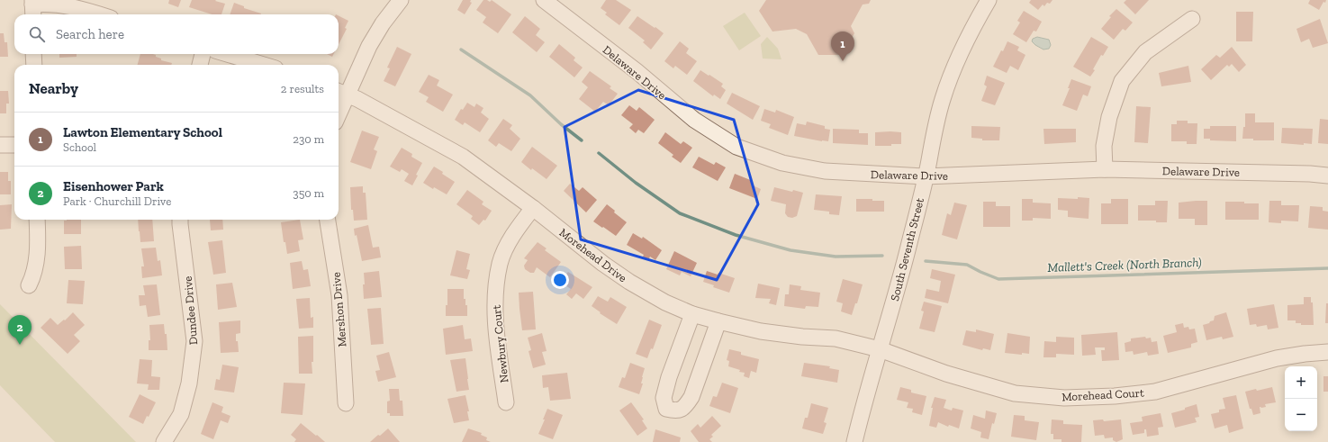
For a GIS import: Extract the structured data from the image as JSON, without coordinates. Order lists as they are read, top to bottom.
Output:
{
  "streets": {
    "street": [
      "Delaware Drive",
      "South Seventh Street",
      "Morehead Drive",
      "Mershon Drive",
      "Dundee Drive",
      "Newbury Court",
      "Morehead Court"
    ]
  },
  "crossings": [
    ["Delaware Drive", "South Seventh Street"],
    ["South Seventh Street", "Morehead Drive"],
    ["South Seventh Street", "Morehead Court"],
    ["Morehead Drive", "Newbury Court"],
    ["Morehead Drive", "Morehead Court"]
  ],
  "water": ["Mallett's Creek (North Branch)"],
  "page": {
    "search": "Search here",
    "pins": ["1", "2"],
    "heading": ["Nearby", "2 results"],
    "list": [
      {
        "mark": "1",
        "name": "Lawton Elementary School",
        "note": "School",
        "value": "230 m"
      },
      {
        "mark": "2",
        "name": "Eisenhower Park",
        "note": "Park · Churchill Drive",
        "value": "350 m"
      }
    ],
    "map_buttons": ["+", "−"]
  }
}
